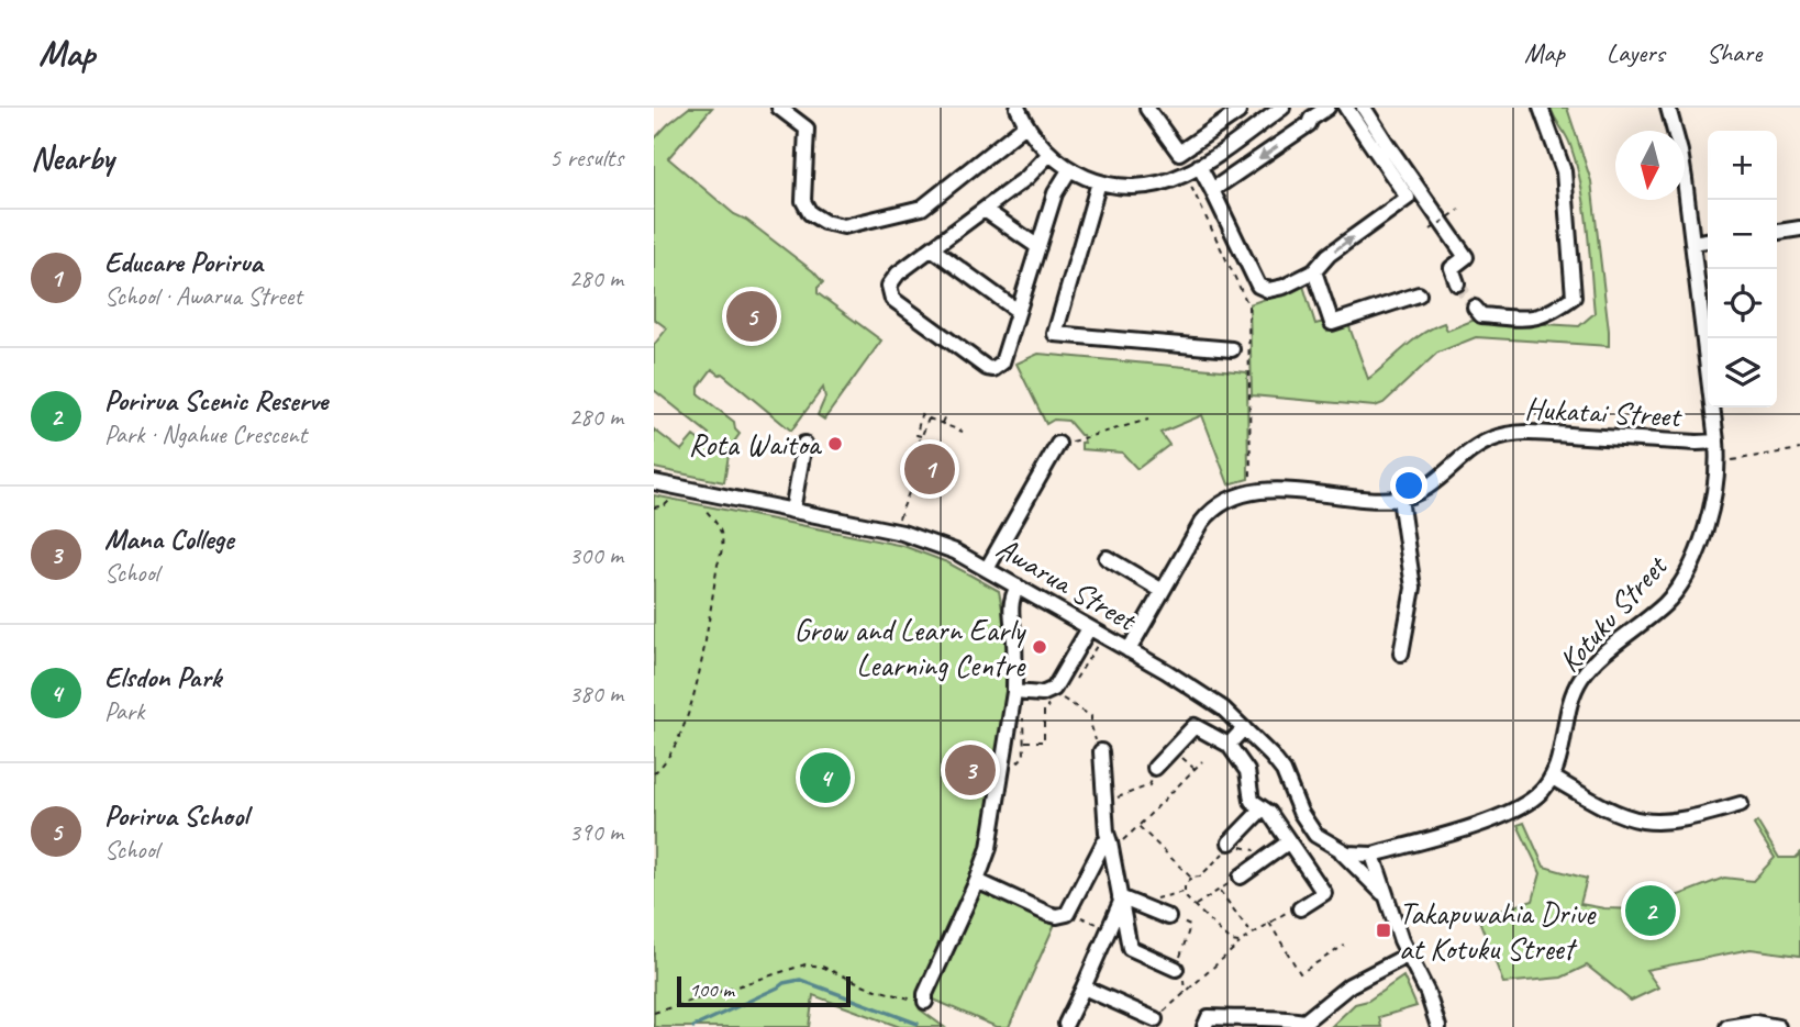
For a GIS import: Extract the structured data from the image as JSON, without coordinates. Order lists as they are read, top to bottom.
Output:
{
  "streets": {
    "street": ["Hukatai Street", "Awarua Street", "Kotuku Street"]
  },
  "crossings": [
    ["Hukatai Street", "Kotuku Street"]
  ],
  "places": {
    "other": ["Rota Waitoa", "Grow and Learn Early Learning Centre"],
    "transit": ["Takapuwahia Drive at Kotuku Street"]
  },
  "scale_bar": "100 m",
  "north": "bottom",
  "page": {
    "header": "Map",
    "nav": ["Map", "Layers", "Share"],
    "heading": ["Nearby", "5 results"],
    "map_buttons": ["+", "−"],
    "list": [
      {
        "mark": "1",
        "name": "Educare Porirua",
        "note": "School · Awarua Street",
        "value": "280 m"
      },
      {
        "mark": "2",
        "name": "Porirua Scenic Reserve",
        "note": "Park · Ngahue Crescent",
        "value": "280 m"
      },
      {
        "mark": "3",
        "name": "Mana College",
        "note": "School",
        "value": "300 m"
      },
      {
        "mark": "4",
        "name": "Elsdon Park",
        "note": "Park",
        "value": "380 m"
      },
      {
        "mark": "5",
        "name": "Porirua School",
        "note": "School",
        "value": "390 m"
      }
    ],
    "pins": [
      "5",
      "1",
      "3",
      "4",
      "2"
    ],
    "scale": "100 m"
  }
}
